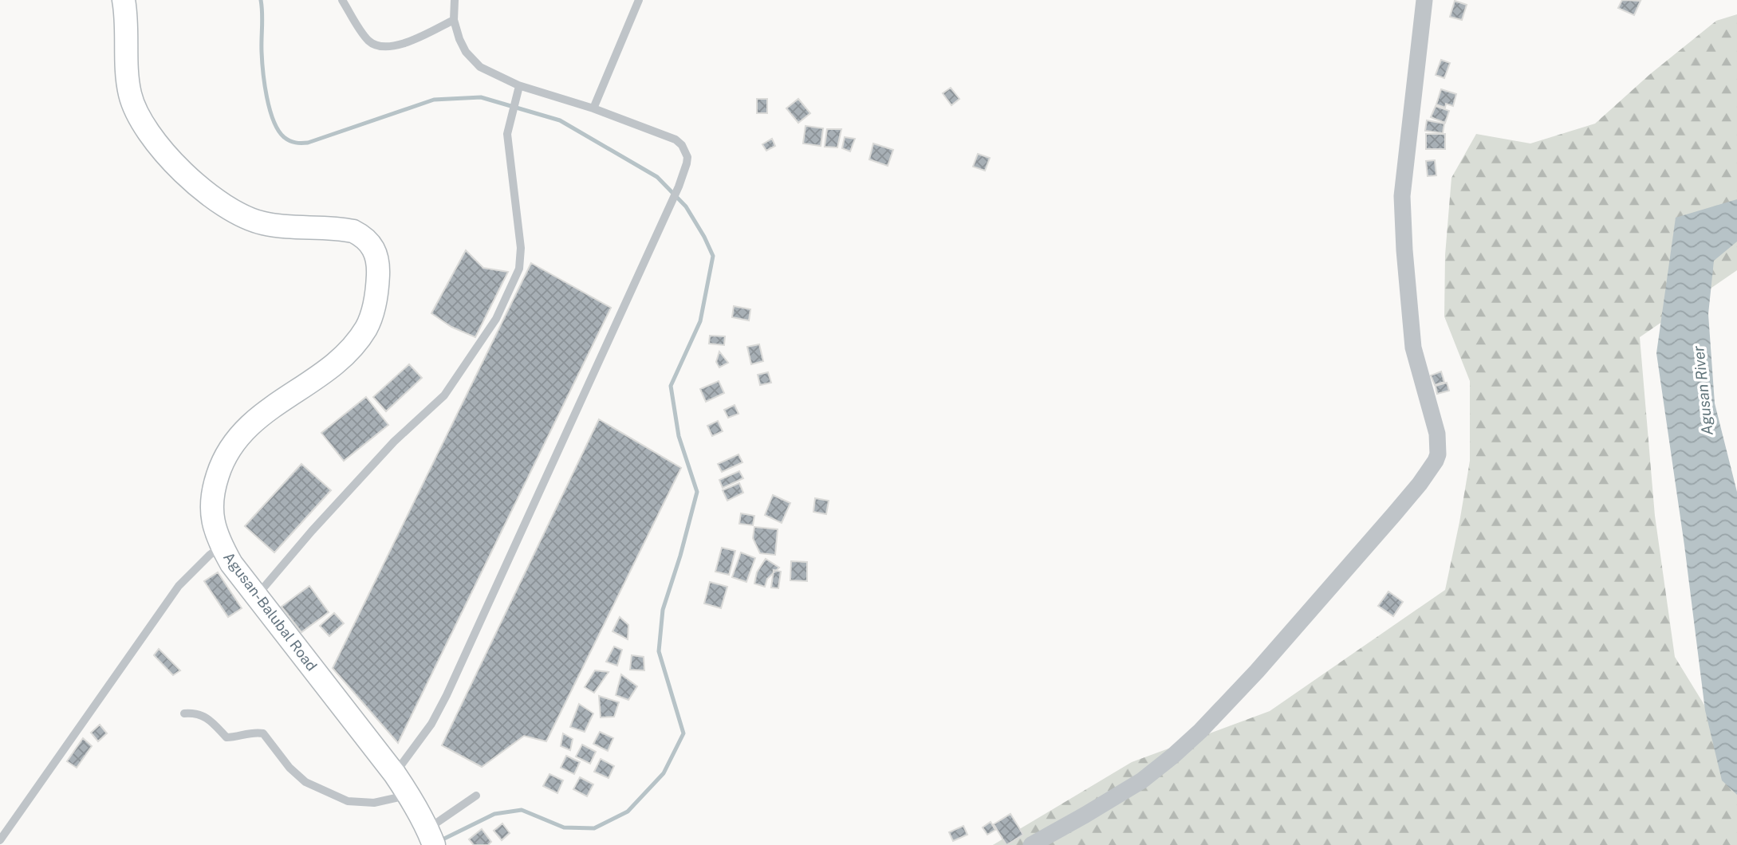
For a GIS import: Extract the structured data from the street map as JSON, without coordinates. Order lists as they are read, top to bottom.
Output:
{
  "streets": {
    "main road": ["Agusan-Balubal Road"]
  },
  "water": ["Agusan River"]
}
